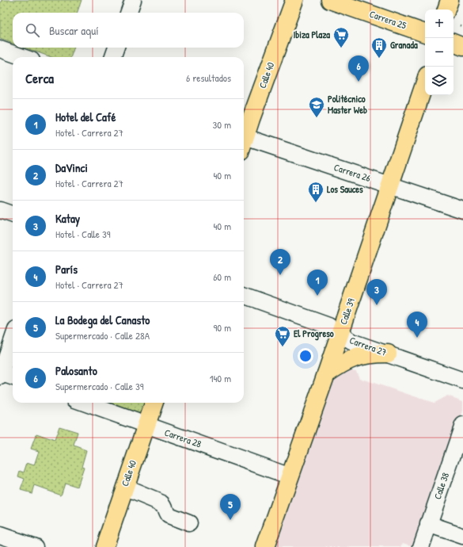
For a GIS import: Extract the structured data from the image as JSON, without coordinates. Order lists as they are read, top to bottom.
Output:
{
  "streets": {
    "main road": ["Carrera 25", "Calle 40", "Calle 39"],
    "street": [
      "Carrera 26",
      "Carrera 27",
      "Carrera 28",
      "Calle 38"
    ]
  },
  "crossings": [
    ["Calle 40", "Carrera 28"],
    ["Carrera 26", "Calle 39"],
    ["Calle 39", "Carrera 27"],
    ["Calle 39", "Carrera 28"]
  ],
  "places": {
    "supermarket": ["Ibiza Plaza", "El Progreso"],
    "building": ["Granada", "Los Sauces"],
    "school or university": ["Politécnico Master Web"]
  },
  "page": {
    "map_buttons": ["+", "−"],
    "search": "Buscar aquí",
    "pins": [
      "6",
      "2",
      "1",
      "3",
      "4",
      "5"
    ],
    "heading": ["Cerca", "6 resultados"],
    "list": [
      {
        "mark": "1",
        "name": "Hotel del Café",
        "note": "Hotel · Carrera 27",
        "value": "30 m"
      },
      {
        "mark": "2",
        "name": "DaVinci",
        "note": "Hotel · Carrera 27",
        "value": "40 m"
      },
      {
        "mark": "3",
        "name": "Katay",
        "note": "Hotel · Calle 39",
        "value": "40 m"
      },
      {
        "mark": "4",
        "name": "París",
        "note": "Hotel · Carrera 27",
        "value": "60 m"
      },
      {
        "mark": "5",
        "name": "La Bodega del Canasto",
        "note": "Supermercado · Calle 28A",
        "value": "90 m"
      },
      {
        "mark": "6",
        "name": "Palosanto",
        "note": "Supermercado · Calle 39",
        "value": "140 m"
      }
    ]
  }
}
